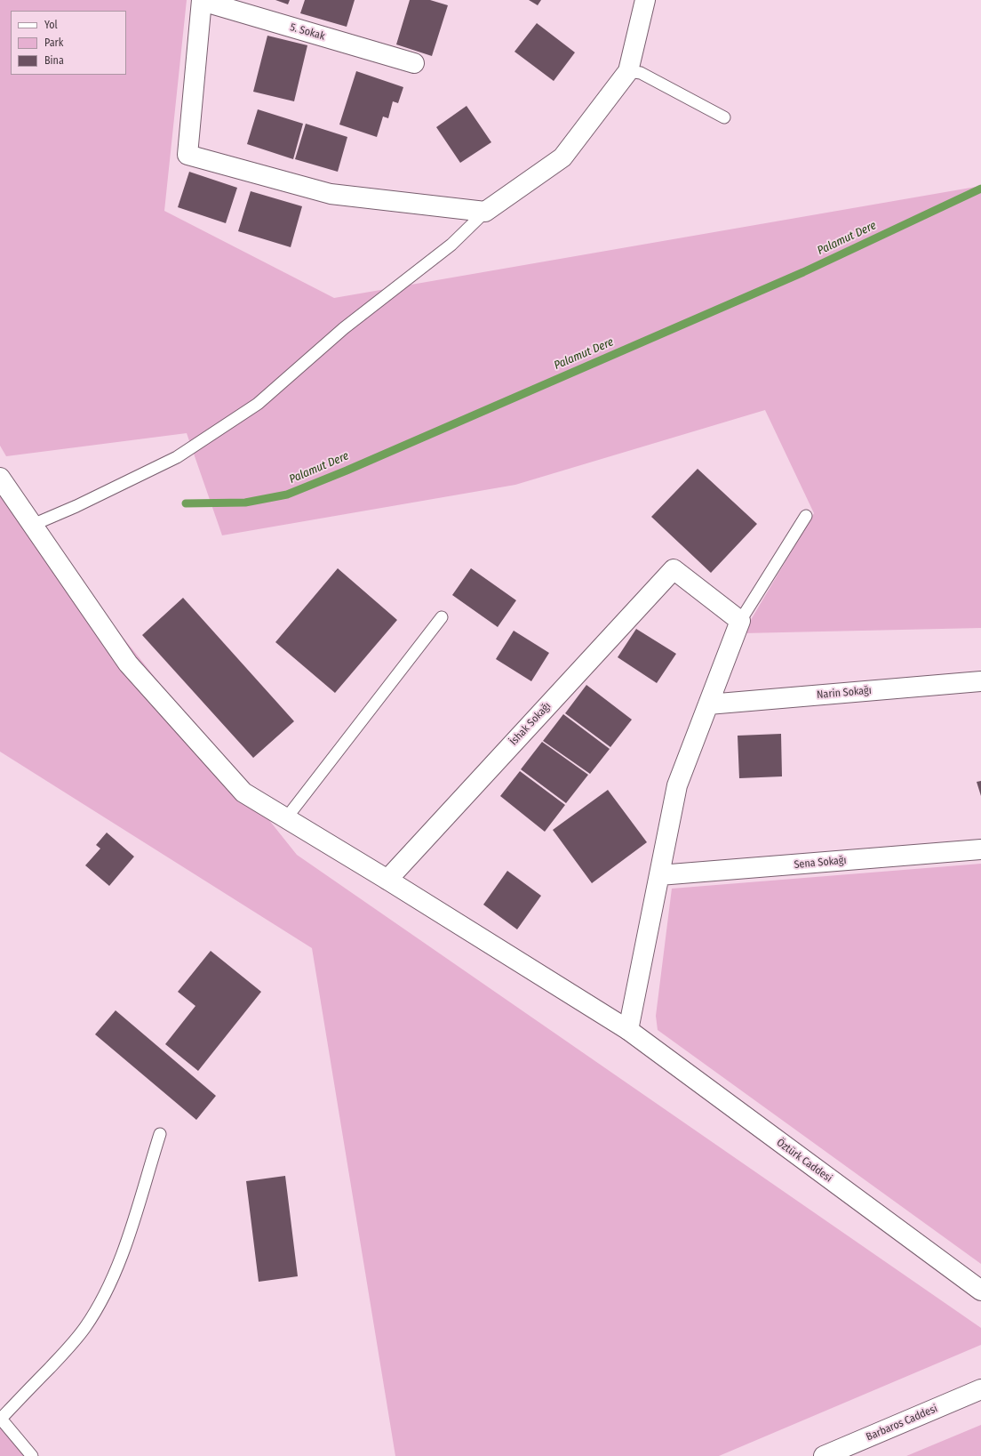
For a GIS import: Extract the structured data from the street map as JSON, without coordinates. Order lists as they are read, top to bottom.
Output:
{
  "streets": {
    "street": [
      "5. Sokak",
      "Narin Sokağı",
      "İshak Sokağı",
      "Sena Sokağı",
      "Öztürk Caddesi",
      "Barbaros Caddesi"
    ]
  },
  "crossings": [
    ["İshak Sokağı", "Öztürk Caddesi"]
  ],
  "water": ["Palamut Dere"],
  "legend": ["Yol", "Park", "Bina"]
}
